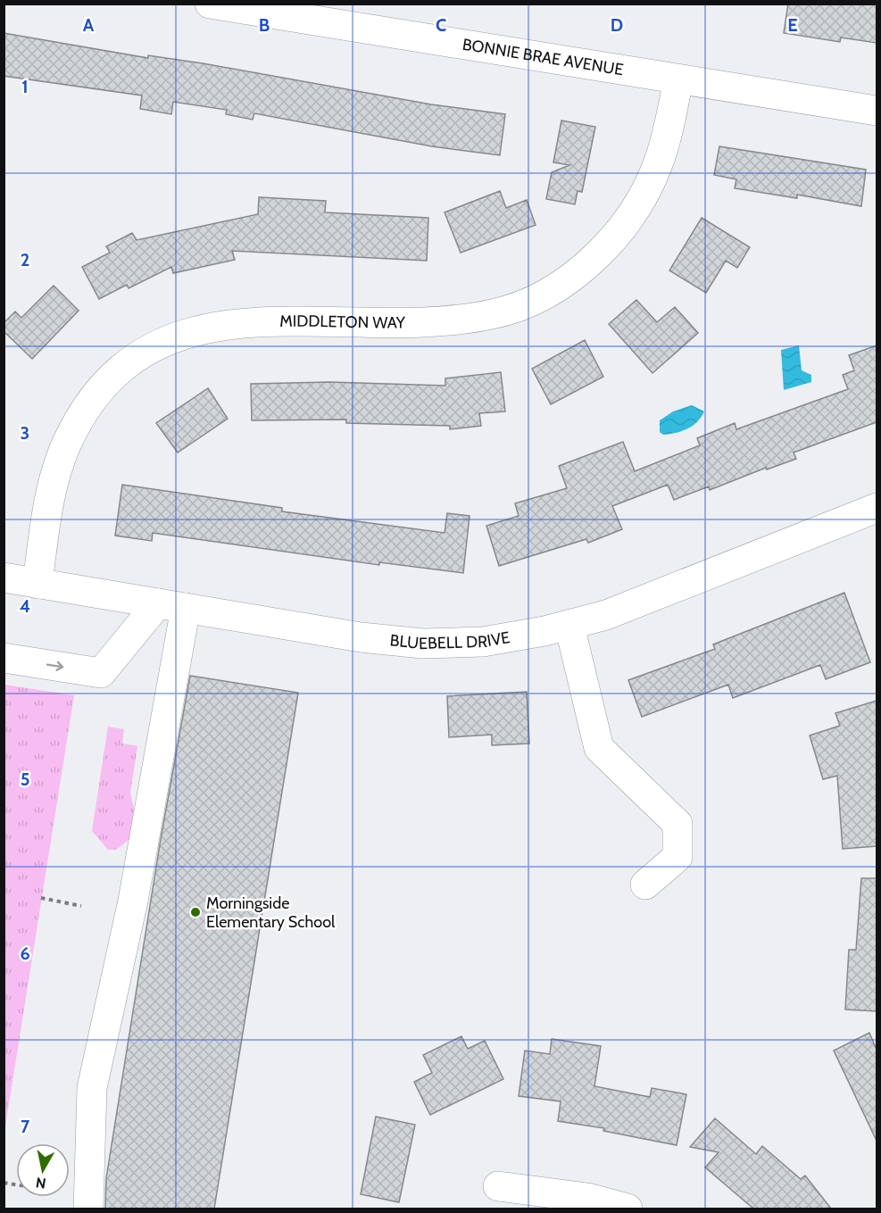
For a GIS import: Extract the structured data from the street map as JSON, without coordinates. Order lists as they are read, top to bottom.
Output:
{
  "streets": {
    "street": ["BONNIE BRAE AVENUE", "MIDDLETON WAY", "BLUEBELL DRIVE"]
  },
  "crossings": [
    ["BONNIE BRAE AVENUE", "MIDDLETON WAY"],
    ["MIDDLETON WAY", "BLUEBELL DRIVE"]
  ],
  "places": ["Morningside Elementary School"],
  "north": "bottom",
  "grid": {
    "columns": [
      "A",
      "B",
      "C",
      "D",
      "E"
    ],
    "rows": [
      "1",
      "2",
      "3",
      "4",
      "5",
      "6",
      "7"
    ]
  }
}
